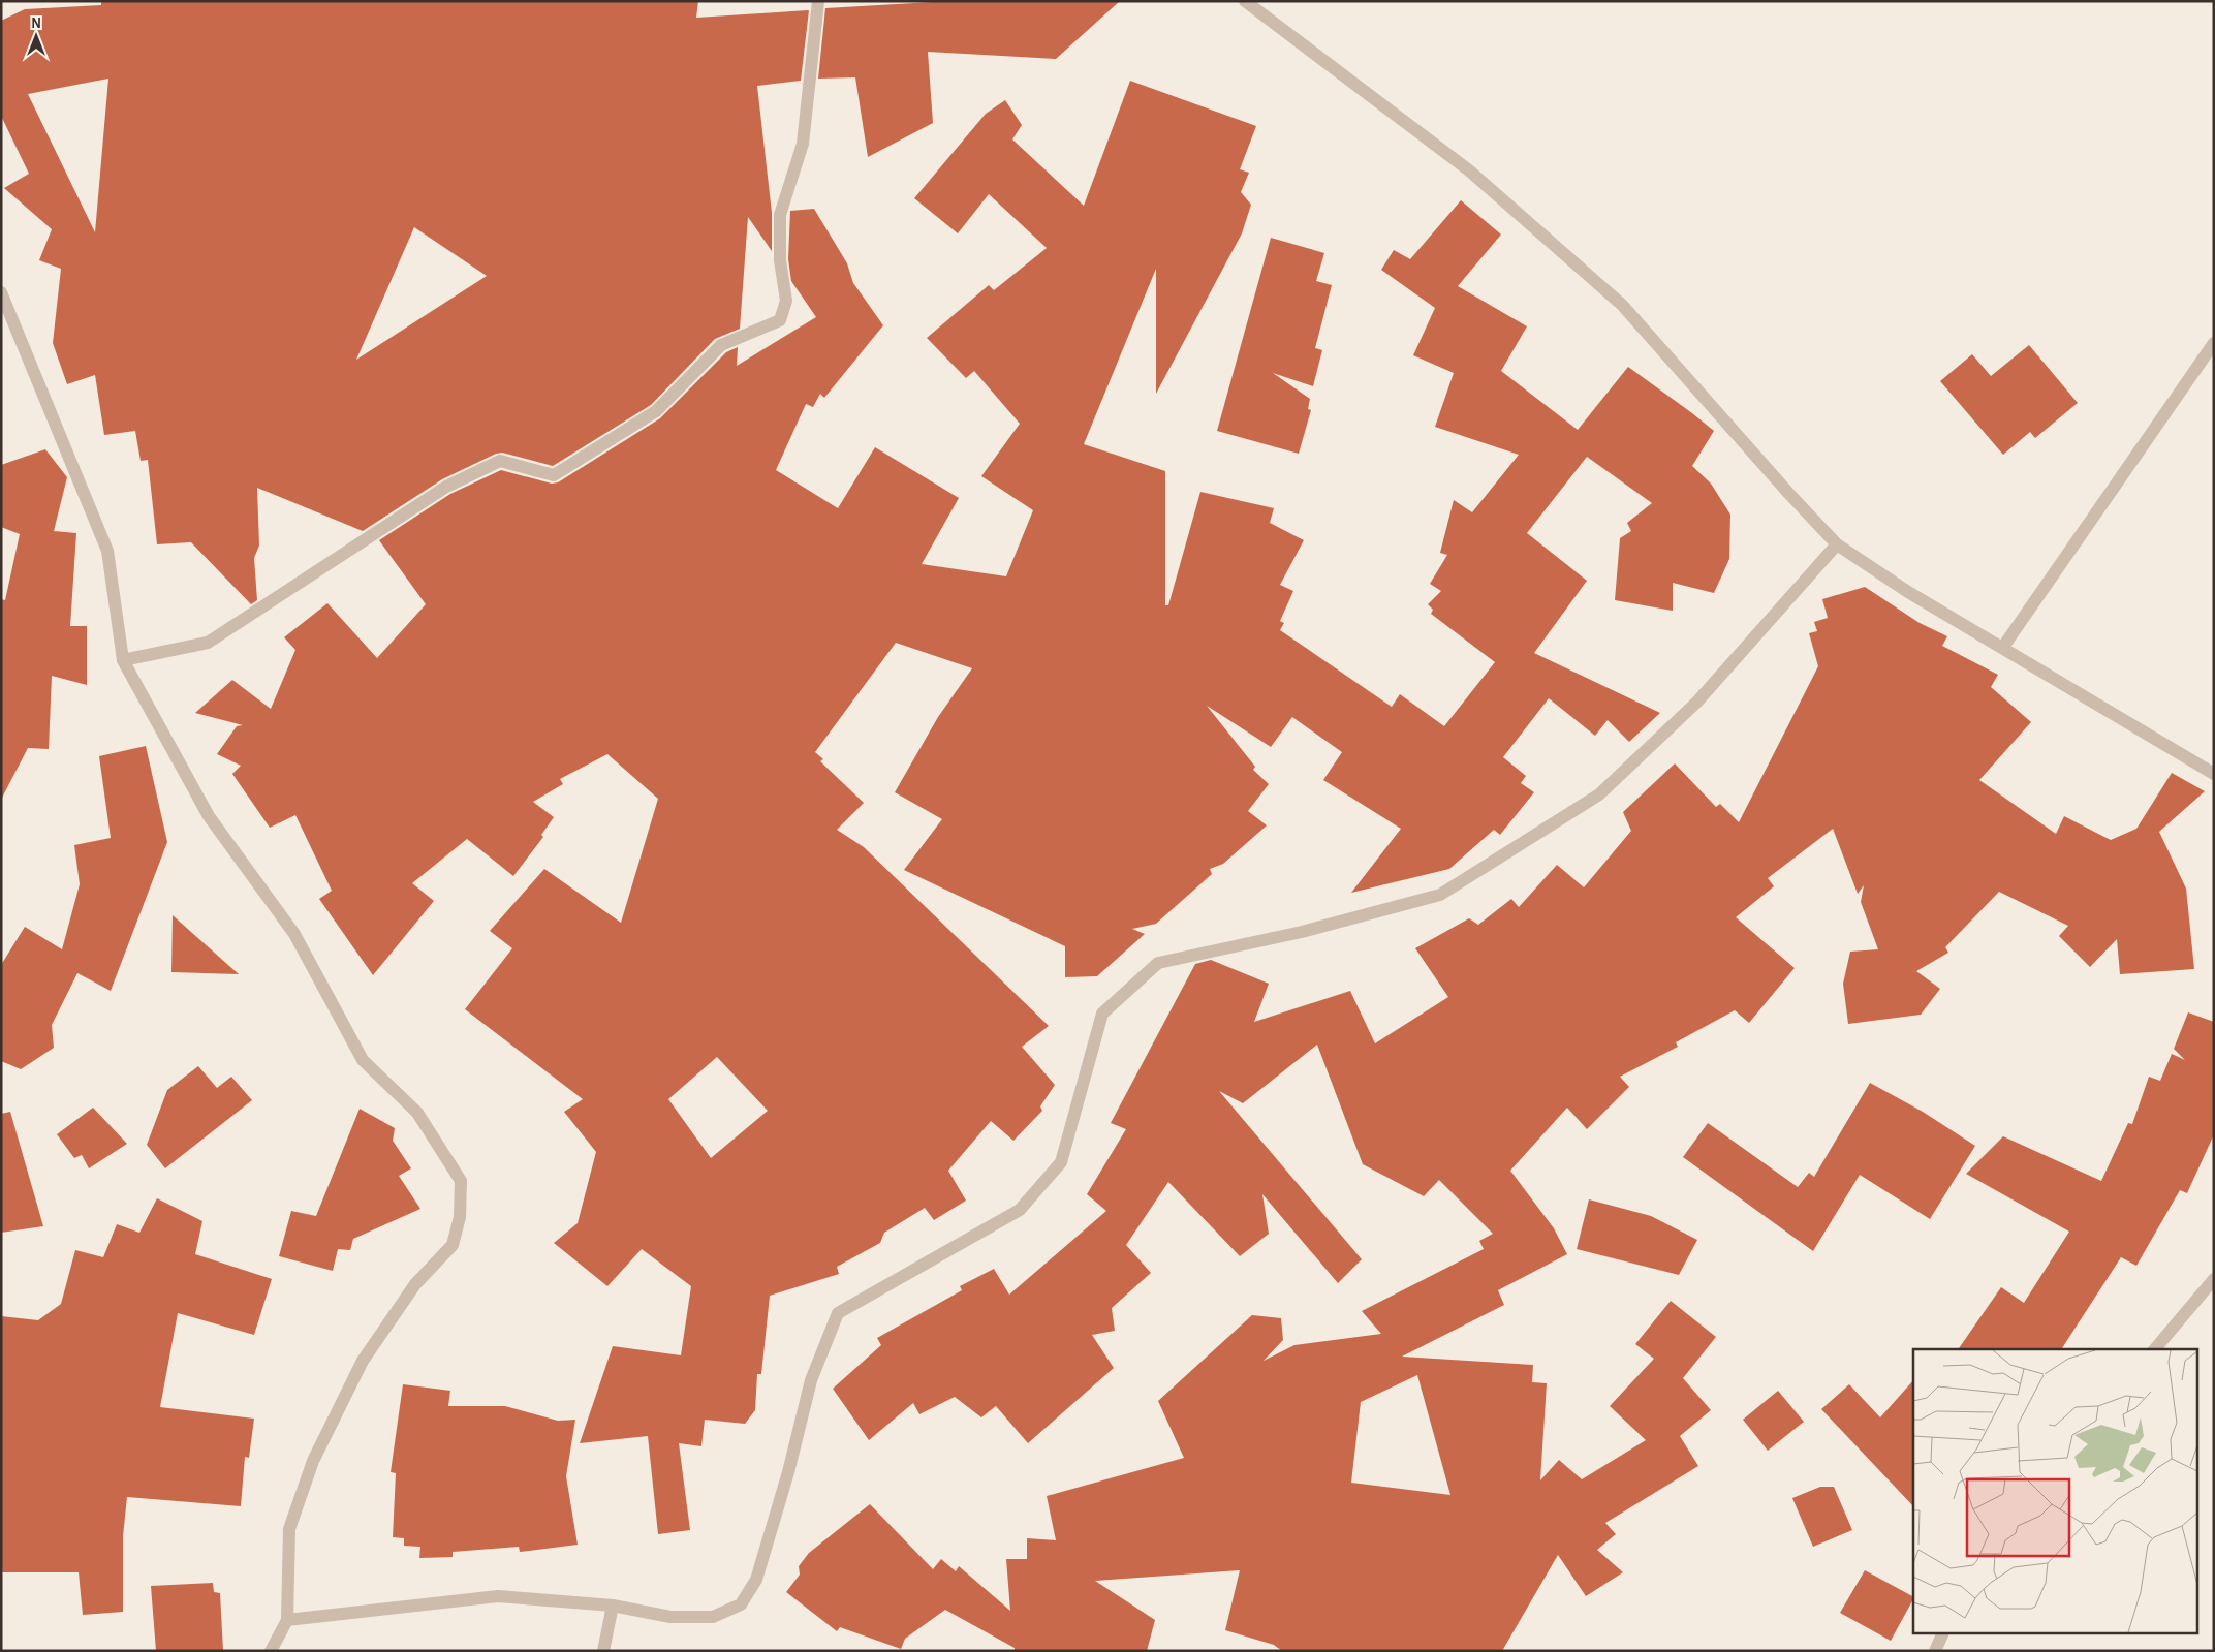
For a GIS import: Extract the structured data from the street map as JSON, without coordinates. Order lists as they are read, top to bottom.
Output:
{
  "north": "top"
}
